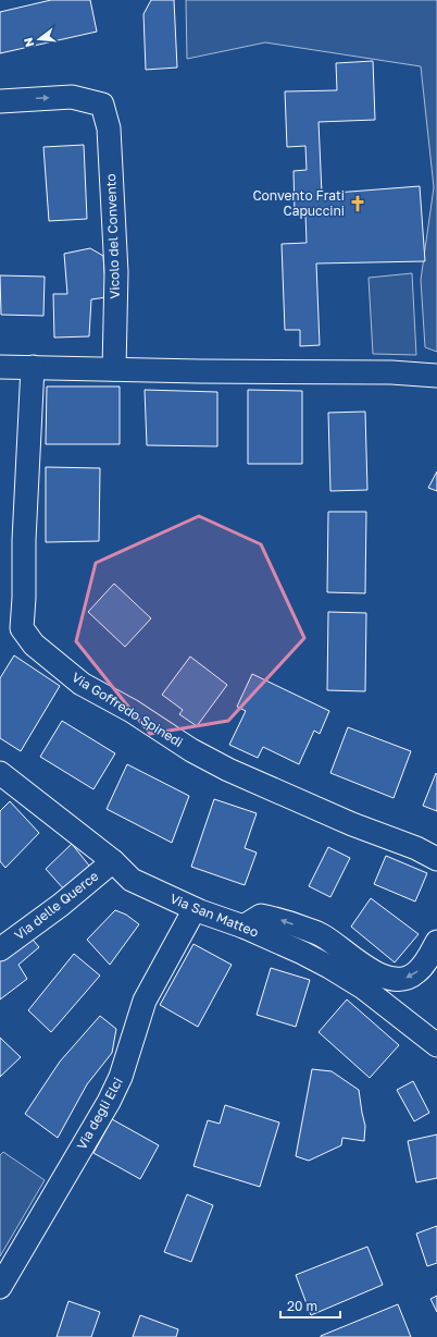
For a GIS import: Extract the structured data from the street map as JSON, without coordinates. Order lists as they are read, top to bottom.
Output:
{
  "streets": {
    "street": [
      "Vicolo del Convento",
      "Via Goffredo Spinedi",
      "Via delle Querce",
      "Via San Matteo",
      "Via degli Elci"
    ]
  },
  "crossings": [
    ["Via delle Querce", "Via San Matteo"],
    ["Via San Matteo", "Via degli Elci"]
  ],
  "places": {
    "church": ["Convento Frati Capuccini"]
  },
  "scale_bar": "20 m",
  "north": "left"
}
